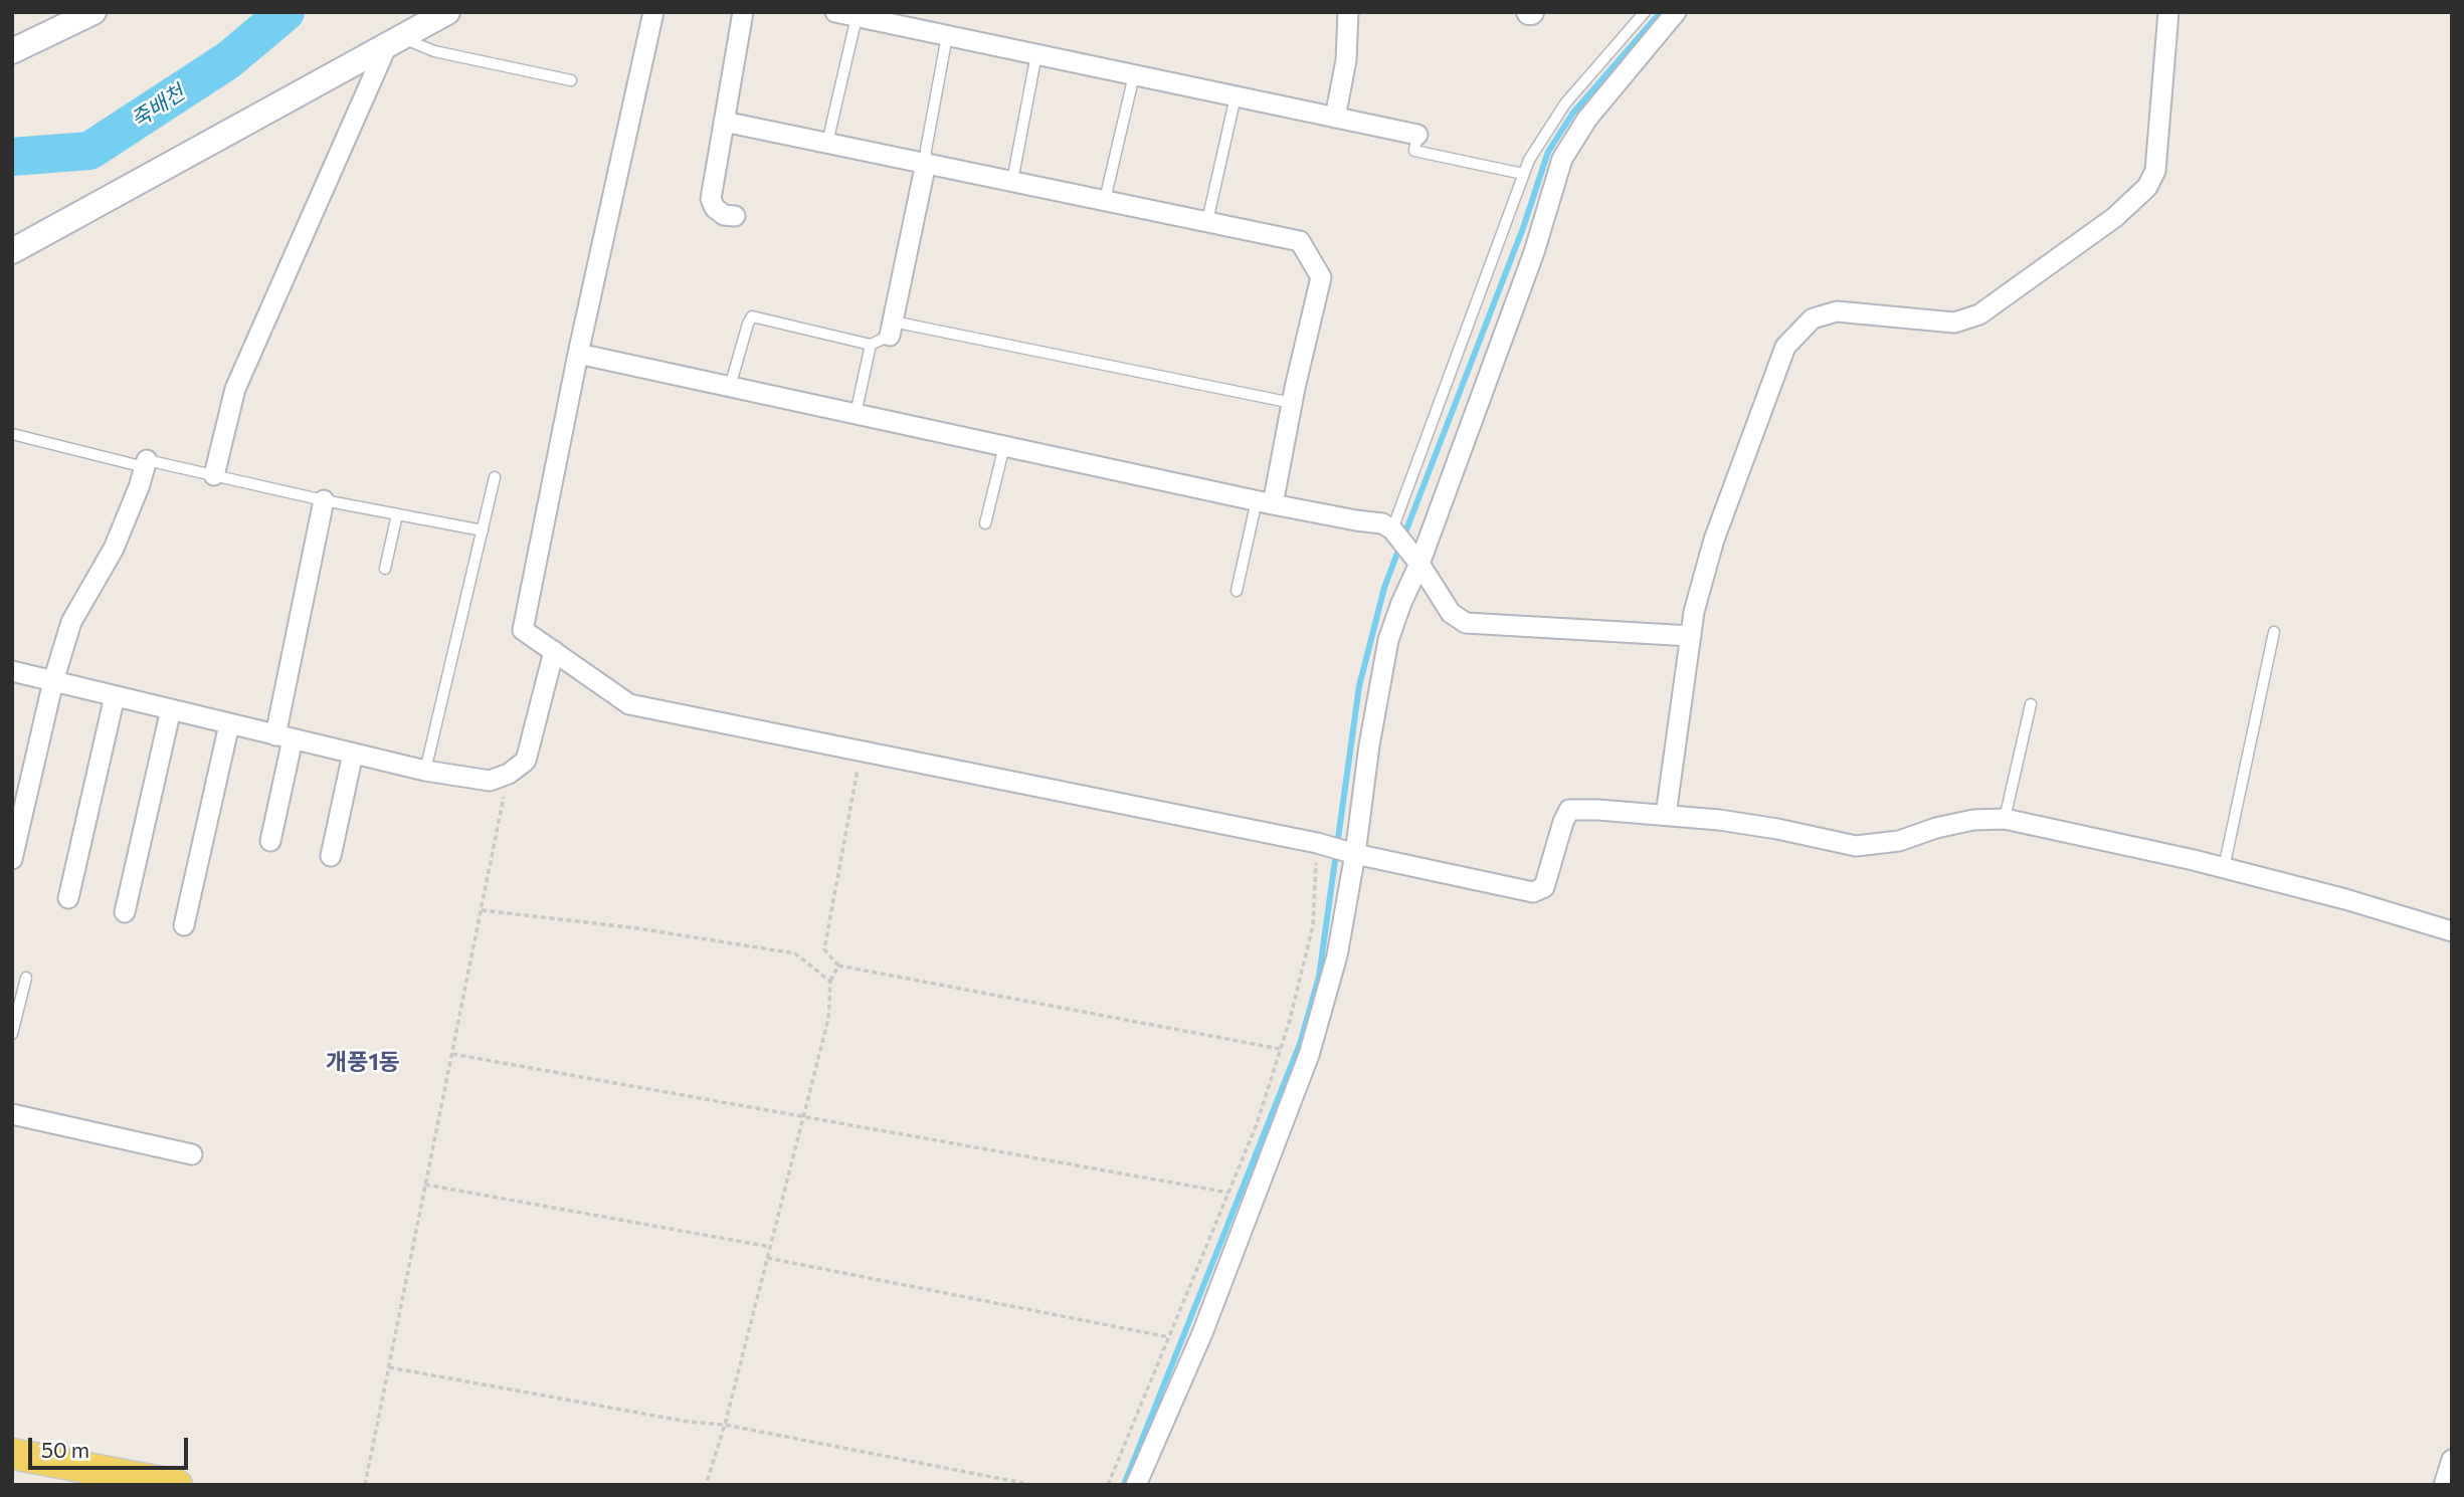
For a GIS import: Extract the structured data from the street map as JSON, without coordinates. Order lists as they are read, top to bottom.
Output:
{
  "districts": ["개풍1동"],
  "water": ["죽배천"],
  "scale_bar": "50 m"
}
